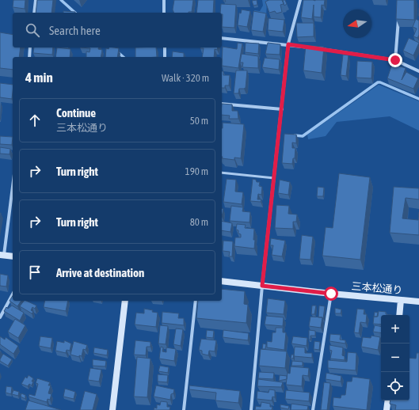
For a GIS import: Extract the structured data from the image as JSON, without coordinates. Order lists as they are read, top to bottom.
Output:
{
  "streets": {
    "street": ["三本松通り"]
  },
  "north": "left",
  "page": {
    "search": "Search here",
    "heading": ["4 min", "Walk · 320 m"],
    "list": [
      ["Continue", "三本松通り", "50 m"],
      ["Turn right", "190 m"],
      ["Turn right", "80 m"],
      "Arrive at destination"
    ],
    "map_buttons": ["+", "−"]
  }
}
